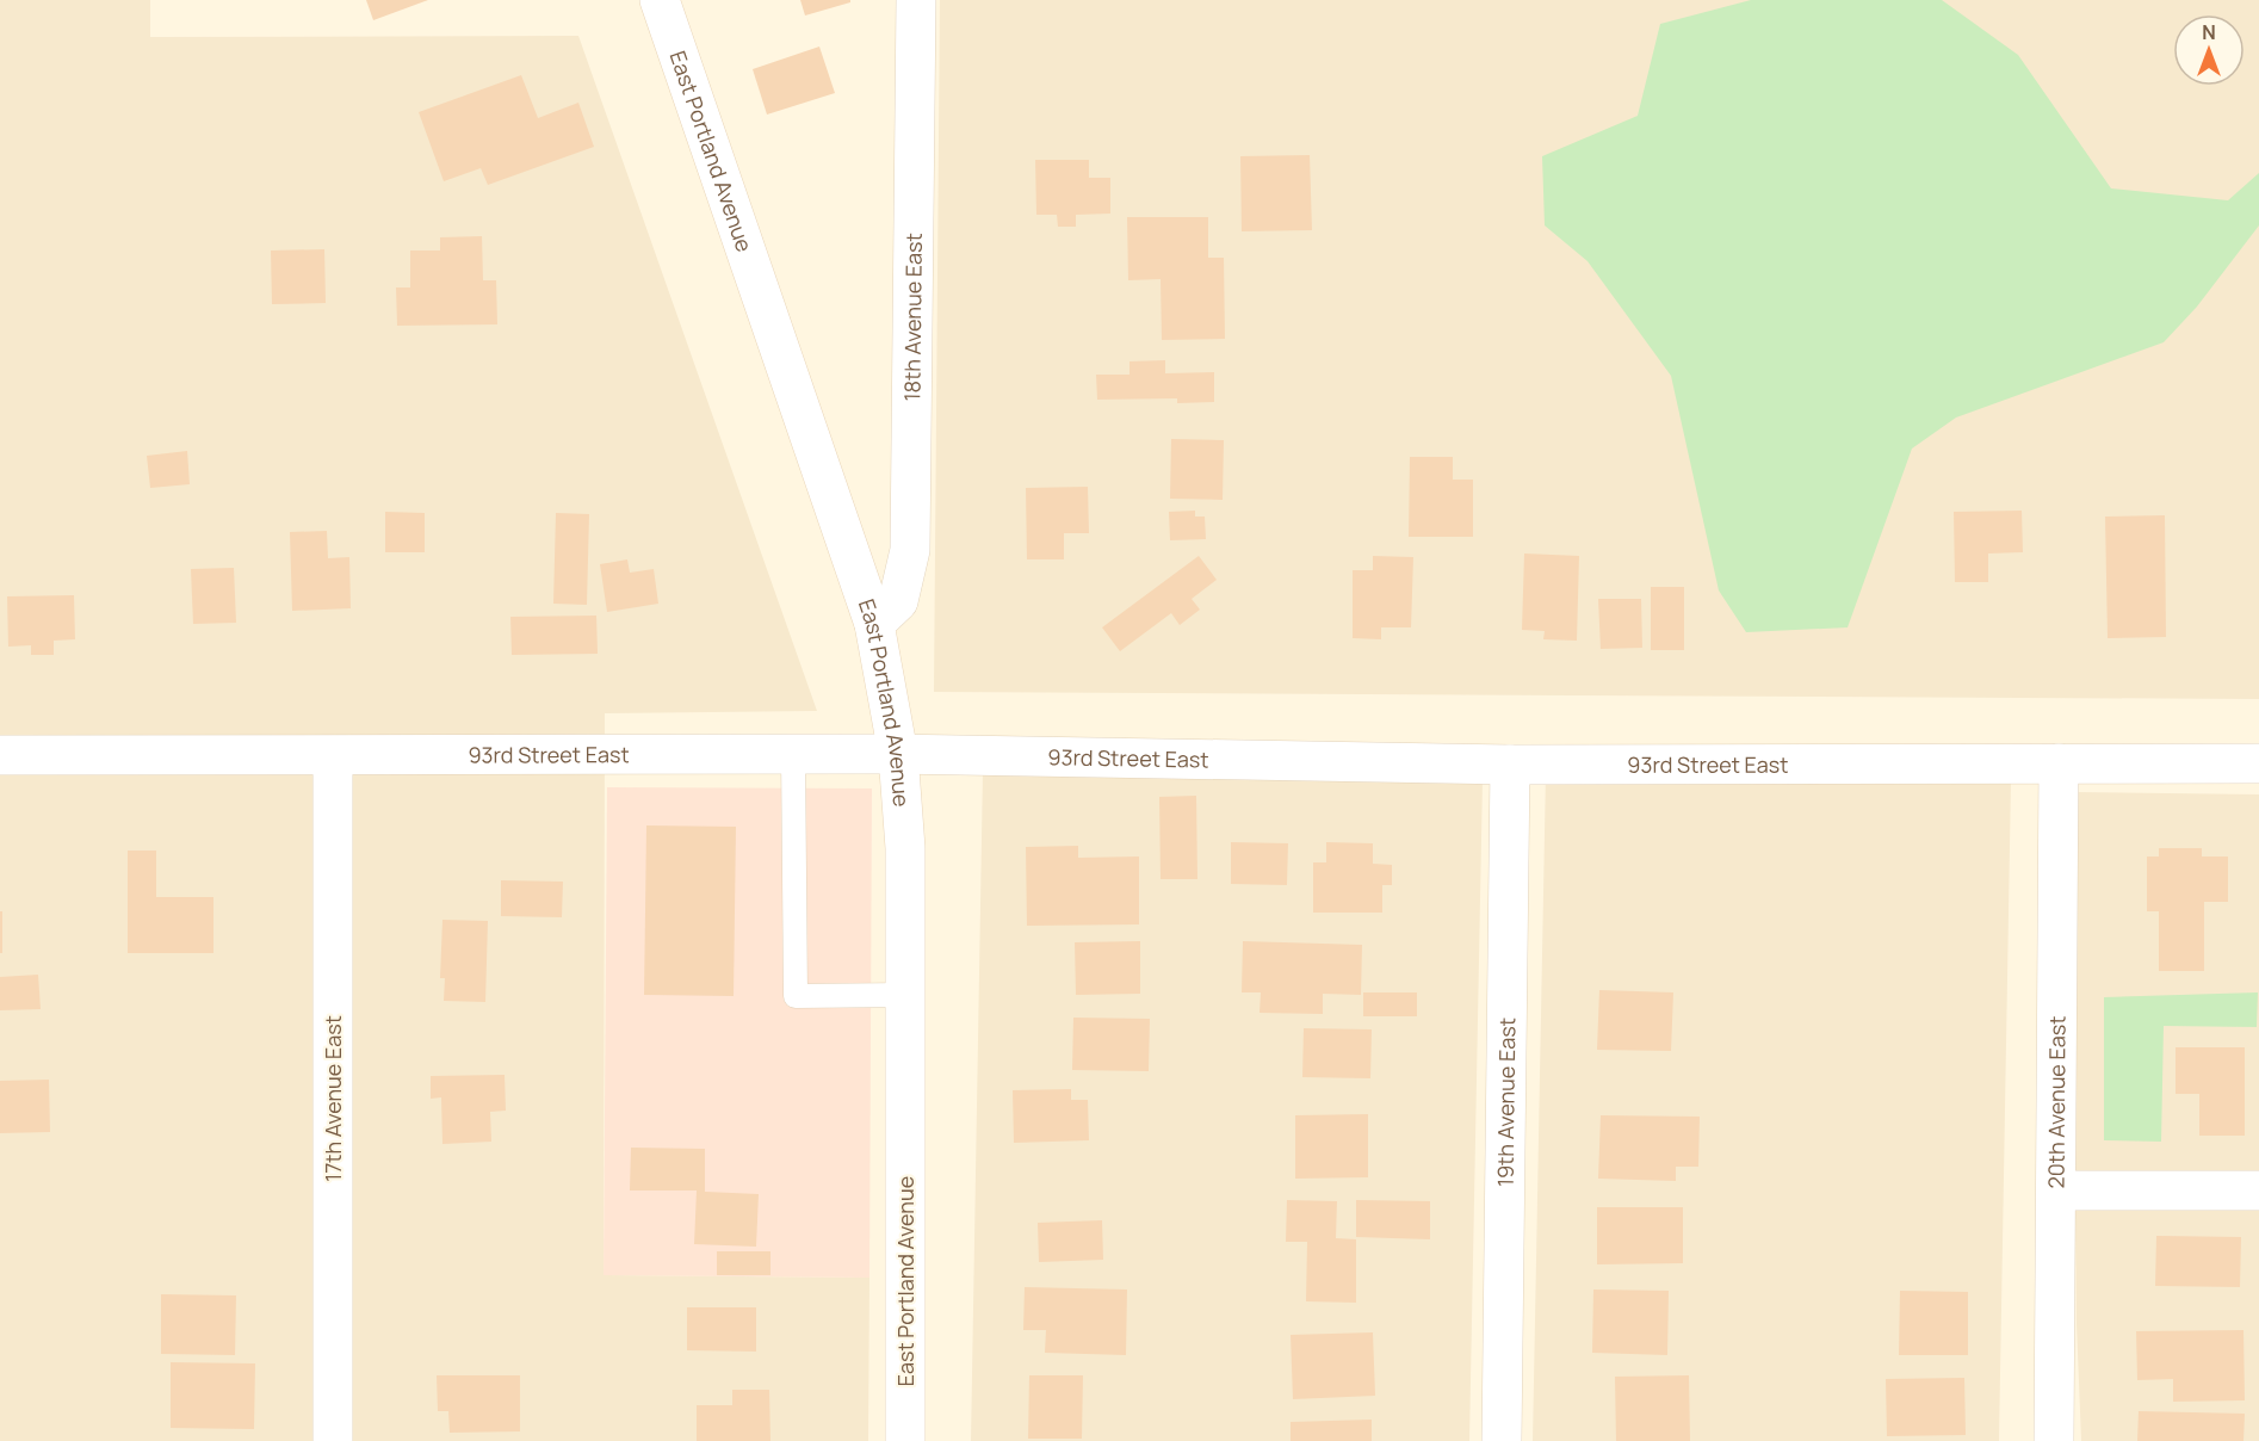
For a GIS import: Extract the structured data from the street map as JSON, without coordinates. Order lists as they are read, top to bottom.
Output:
{
  "streets": {
    "street": [
      "East Portland Avenue",
      "18th Avenue East",
      "93rd Street East",
      "17th Avenue East",
      "20th Avenue East",
      "19th Avenue East"
    ]
  },
  "crossings": [
    ["East Portland Avenue", "18th Avenue East"],
    ["East Portland Avenue", "93rd Street East"],
    ["93rd Street East", "17th Avenue East"],
    ["93rd Street East", "20th Avenue East"],
    ["93rd Street East", "19th Avenue East"]
  ],
  "north": "top"
}
